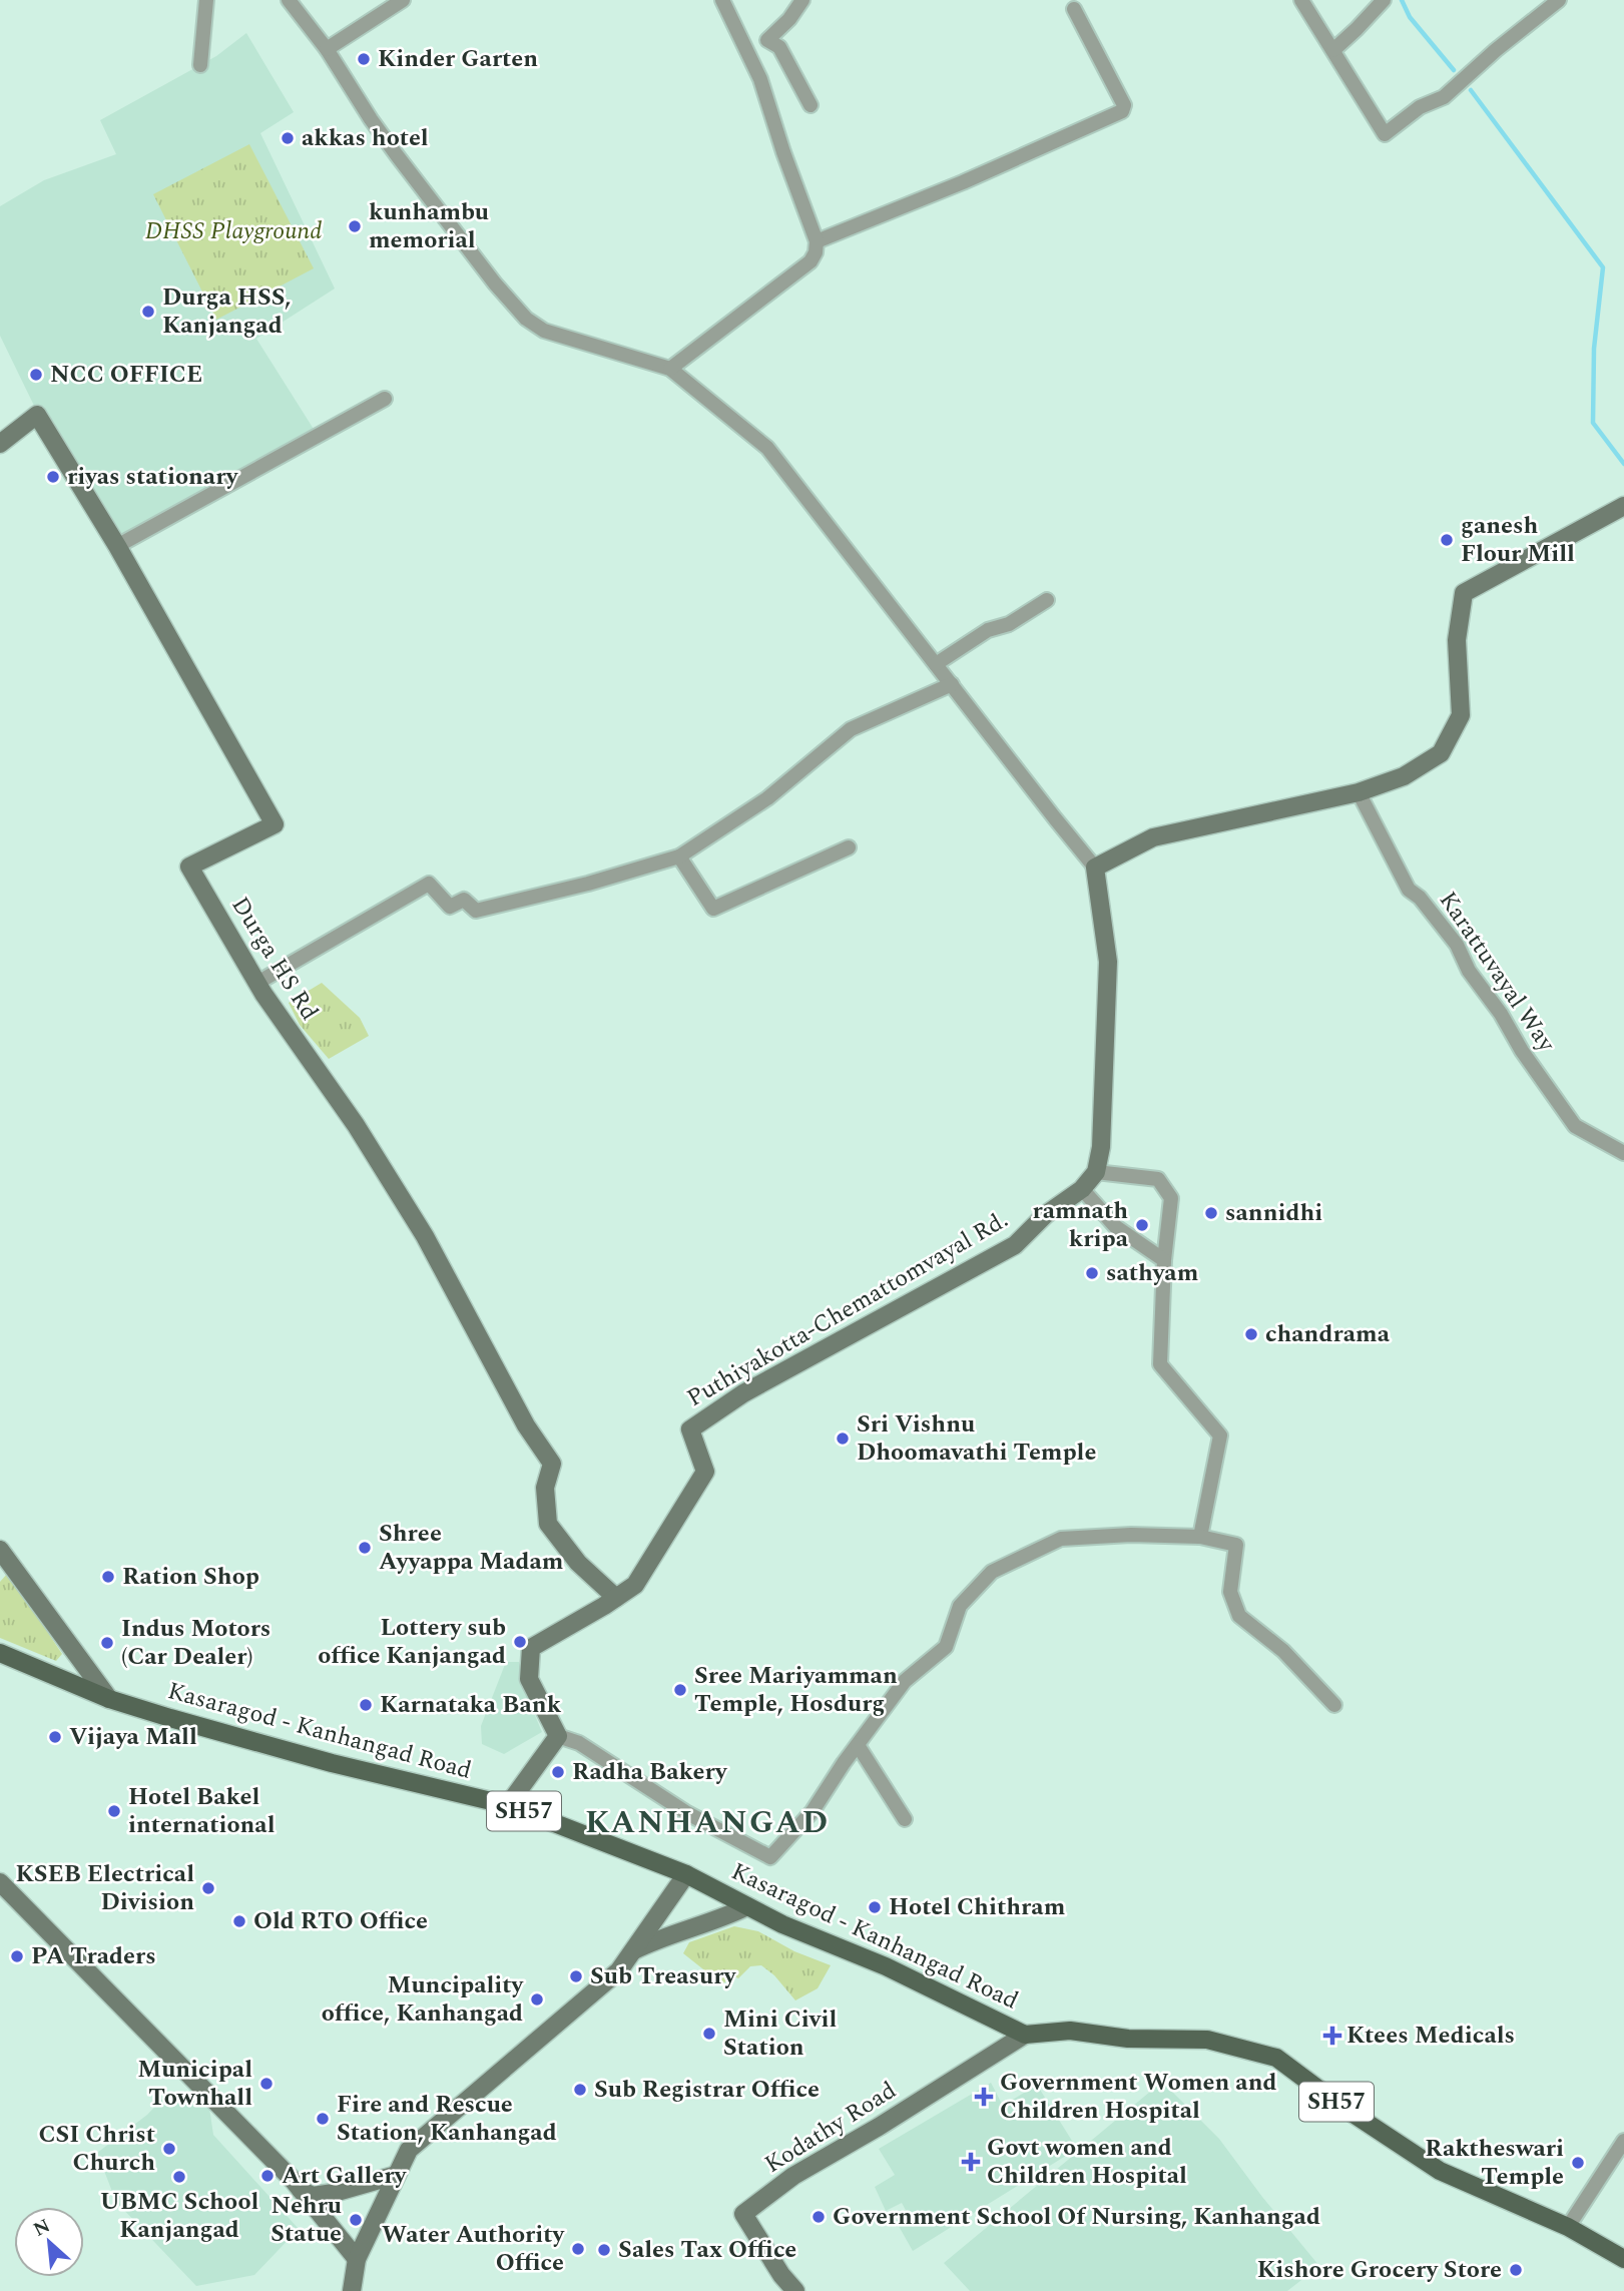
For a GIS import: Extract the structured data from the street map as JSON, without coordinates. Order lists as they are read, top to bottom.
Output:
{
  "streets": {
    "main road": ["Kasaragod - Kanhangad Road", "SH57"],
    "street": [
      "Durga HS Rd",
      "Karattuvayal Way",
      "Puthiyakotta-Chemattomvayal Rd.",
      "Kodathy Road"
    ]
  },
  "crossings": [
    ["Durga HS Rd", "Puthiyakotta-Chemattomvayal Rd."],
    ["Kasaragod - Kanhangad Road", "Kodathy Road"]
  ],
  "districts": ["KANHANGAD"],
  "parks": ["DHSS Playground"],
  "places": {
    "other": [
      "Kinder Garten",
      "akkas hotel",
      "kunhambu memorial",
      "Durga HSS, Kanjangad",
      "NCC OFFICE",
      "riyas stationary",
      "ganesh Flour Mill",
      "sannidhi",
      "ramnath kripa",
      "sathyam",
      "chandrama",
      "Sri Vishnu Dhoomavathi Temple",
      "Shree Ayyappa Madam",
      "Ration Shop",
      "Lottery sub office Kanjangad",
      "Indus Motors (Car Dealer)",
      "Sree Mariyamman Temple, Hosdurg",
      "Karnataka Bank",
      "Vijaya Mall",
      "Radha Bakery",
      "Hotel Bakel international",
      "KSEB Electrical Division",
      "Hotel Chithram",
      "Old RTO Office",
      "PA Traders",
      "Sub Treasury",
      "Muncipality office, Kanhangad",
      "Mini Civil Station",
      "Municipal Townhall",
      "Sub Registrar Office",
      "Fire and Rescue Station, Kanhangad",
      "CSI Christ Church",
      "Raktheswari Temple",
      "Art Gallery",
      "UBMC School Kanjangad",
      "Government School Of Nursing, Kanhangad",
      "Nehru Statue",
      "Water Authority Office",
      "Sales Tax Office",
      "Kishore Grocery Store"
    ],
    "health": ["Ktees Medicals", "Government Women and Children Hospital", "Govt women and Children Hospital"]
  },
  "north": "top left"
}
